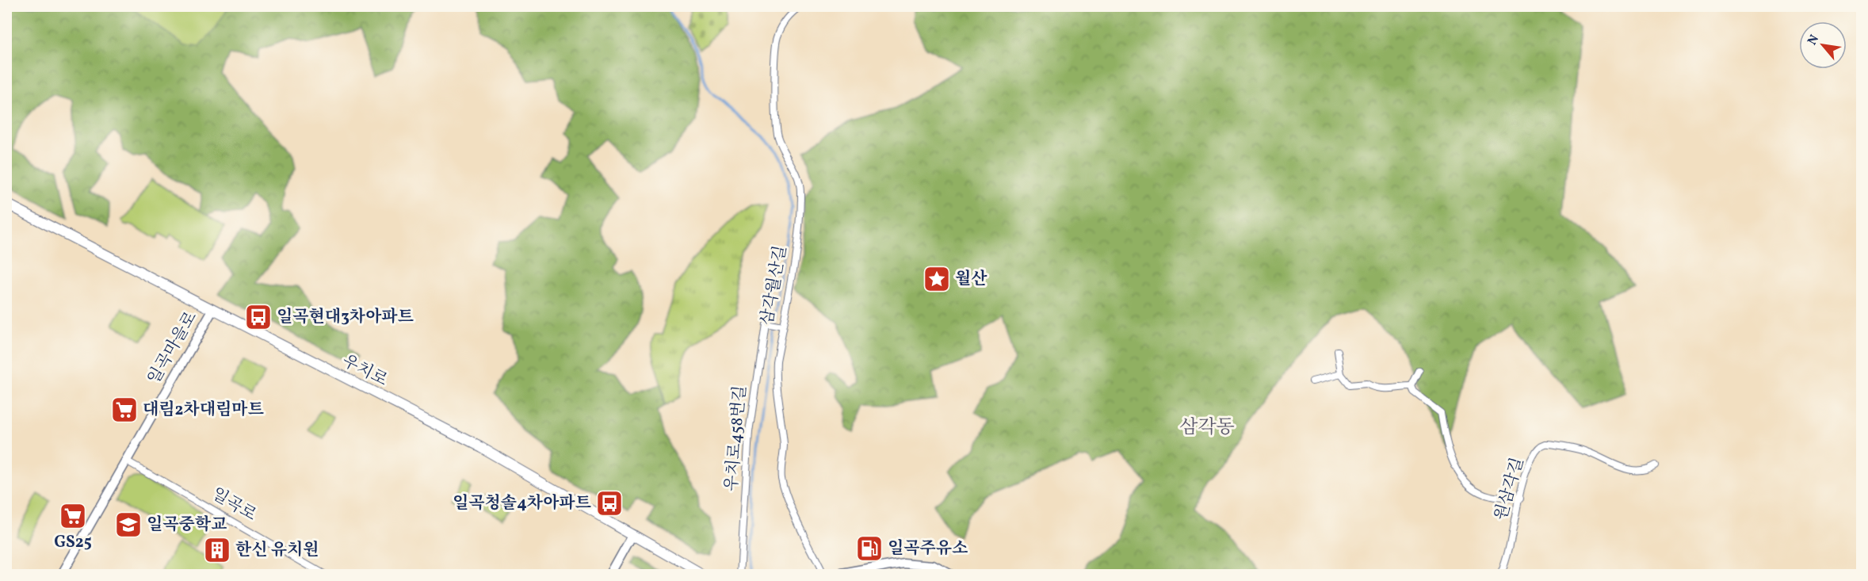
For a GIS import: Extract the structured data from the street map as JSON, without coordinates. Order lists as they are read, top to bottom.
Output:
{
  "streets": {
    "main road": ["우치로"],
    "street": [
      "삼각월산길",
      "일곡마을로",
      "우치로458번길",
      "원삼각길",
      "일곡로"
    ]
  },
  "crossings": [
    ["삼각월산길", "우치로458번길"],
    ["일곡마을로", "우치로"],
    ["일곡마을로", "일곡로"]
  ],
  "districts": ["삼각동"],
  "places": {
    "place": ["월산"],
    "bus stop": ["일곡현대3차아파트", "일곡청솔4차아파트"],
    "supermarket": ["대림2차대림마트", "GS25"],
    "school or university": ["일곡중학교"],
    "fuel station": ["일곡주유소"],
    "building": ["한신 유치원"]
  },
  "north": "top left"
}
